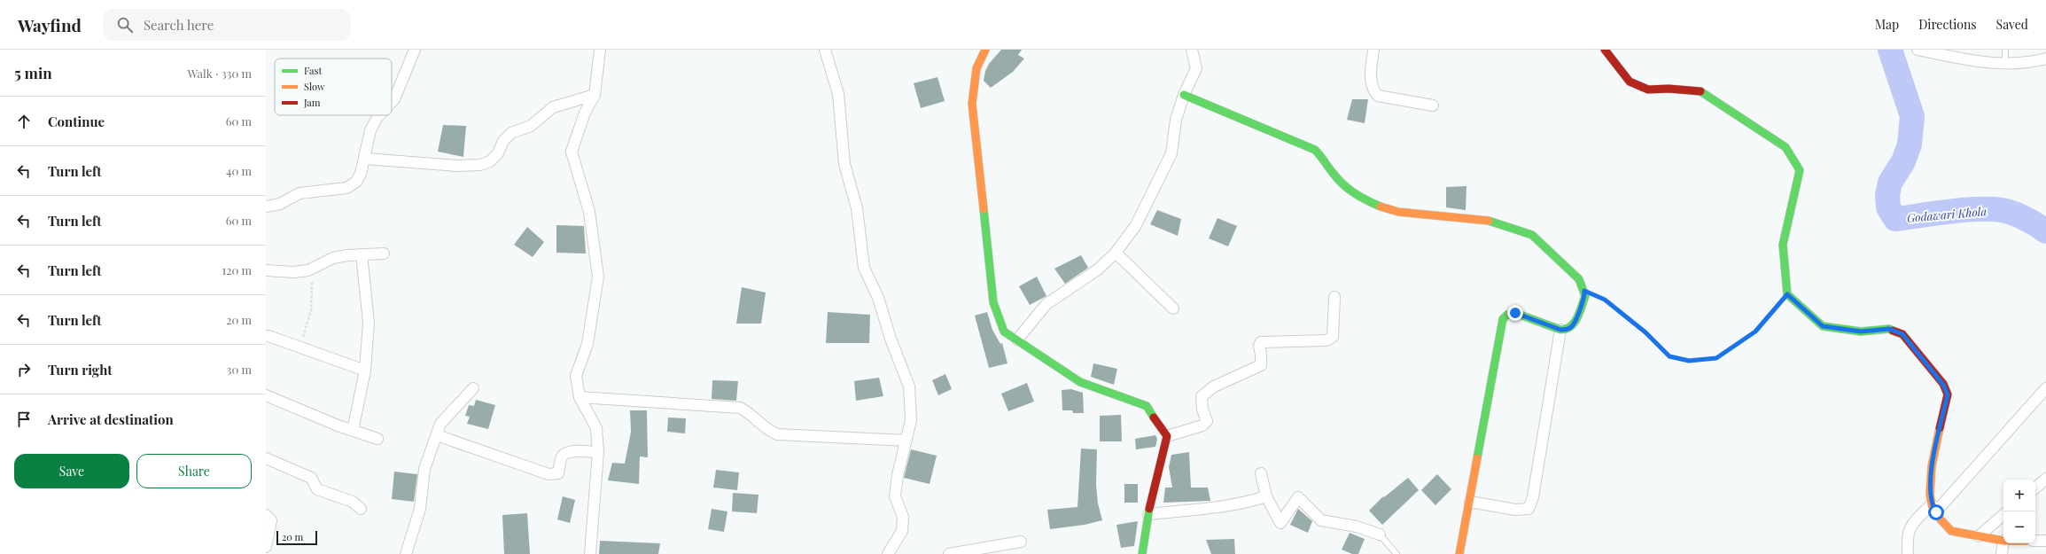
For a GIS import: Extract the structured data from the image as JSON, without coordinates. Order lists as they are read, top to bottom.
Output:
{
  "water": ["Godawari Khola"],
  "legend": ["Fast", "Slow", "Jam"],
  "scale_bar": "20 m",
  "page": {
    "header": "Wayfind",
    "search": "Search here",
    "nav": ["Map", "Directions", "Saved"],
    "heading": ["5 min", "Walk · 330 m"],
    "list": [
      ["Continue", "60 m"],
      ["Turn left", "40 m"],
      ["Turn left", "60 m"],
      ["Turn left", "120 m"],
      ["Turn left", "20 m"],
      ["Turn right", "30 m"],
      "Arrive at destination"
    ],
    "buttons": ["Save", "Share"],
    "map_buttons": ["+", "−"],
    "scale": "20 m"
  }
}
